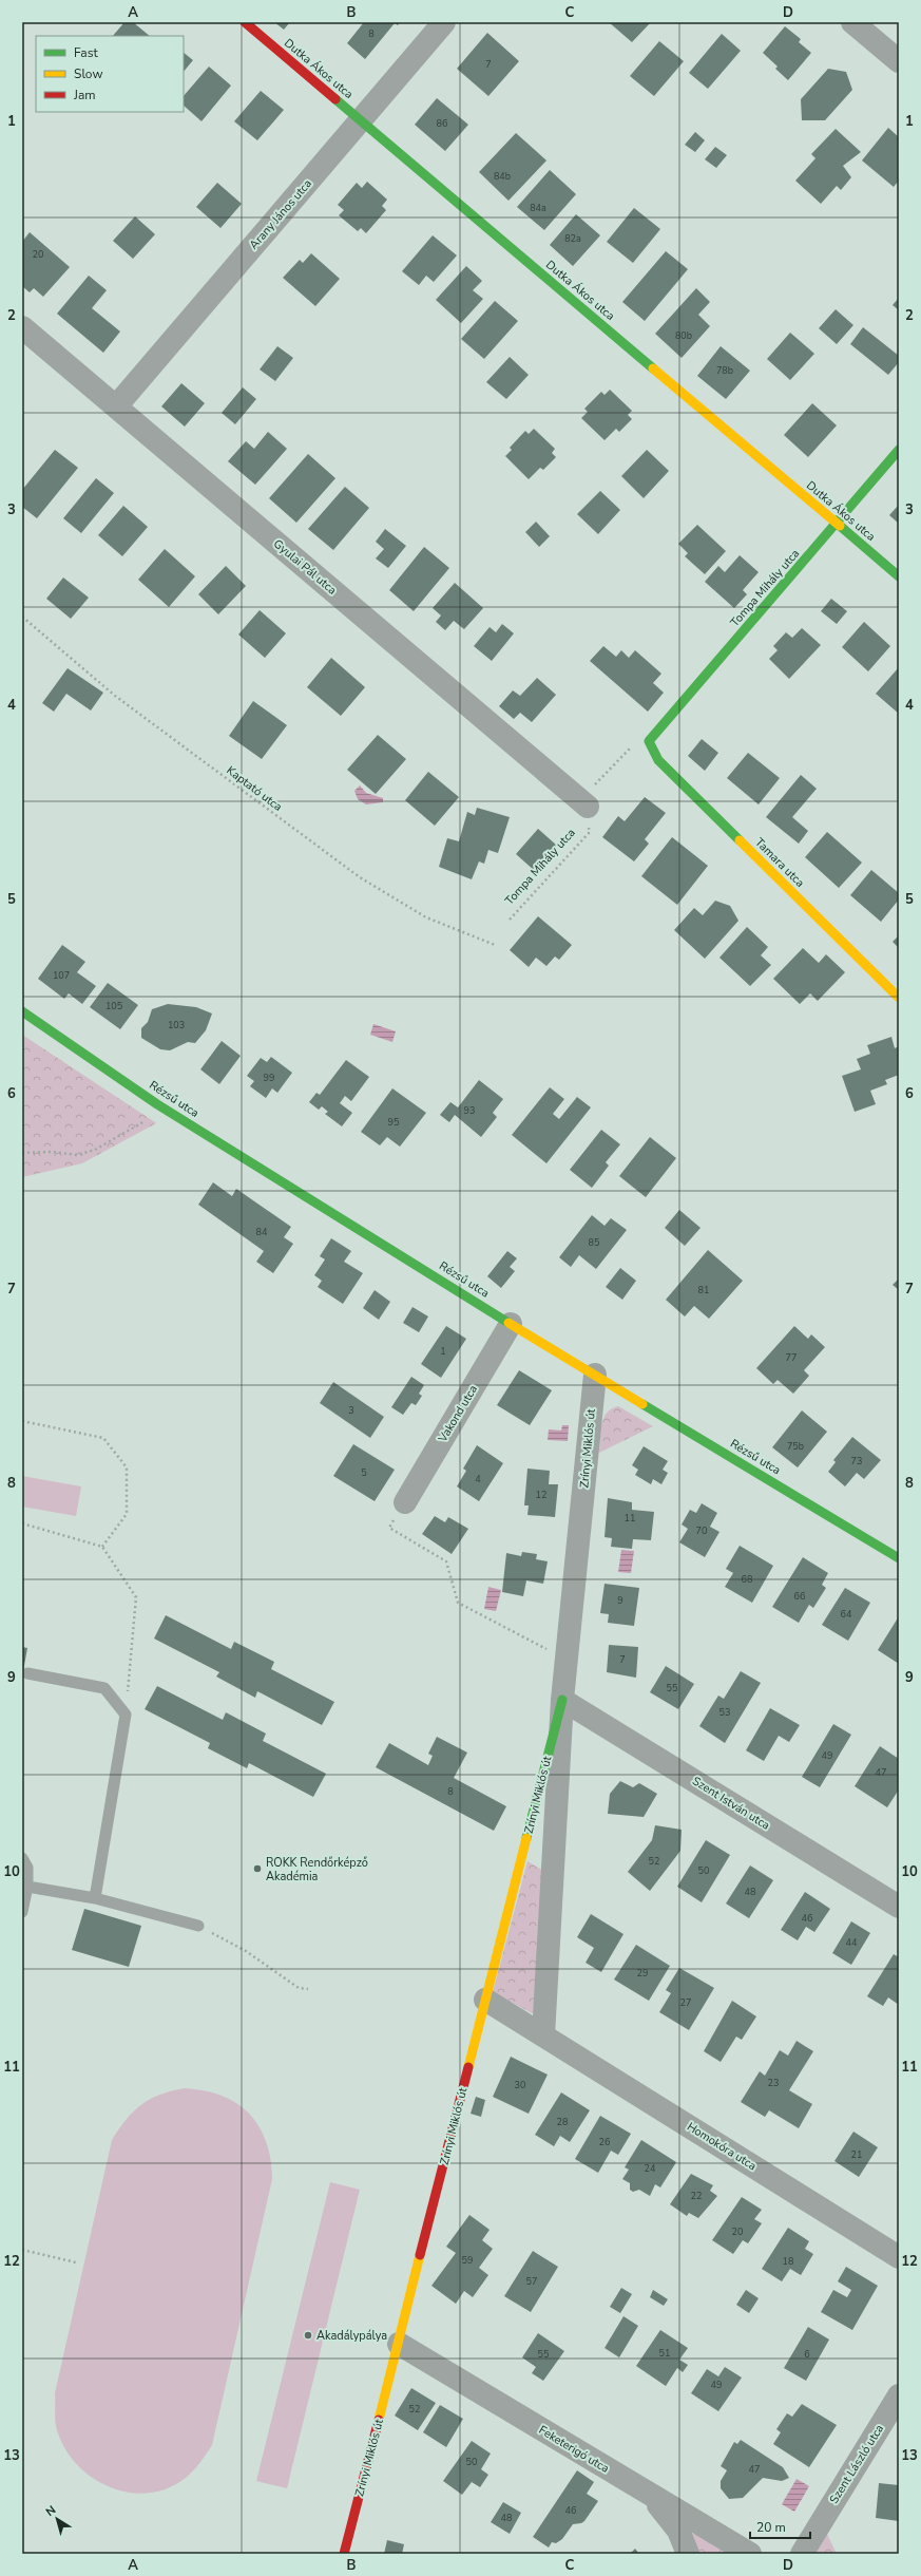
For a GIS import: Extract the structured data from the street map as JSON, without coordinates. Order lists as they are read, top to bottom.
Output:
{
  "streets": {
    "street": [
      "Dutka Ákos utca",
      "Arany János utca",
      "Gyulai Pál utca",
      "Tompa Mihály utca",
      "Tamara utca",
      "Rézsű utca",
      "Vakond utca",
      "Zrínyi Miklós út",
      "Szent István utca",
      "Homokóra utca",
      "Feketerigó utca",
      "Szent László utca"
    ],
    "path": ["Kaptató utca"]
  },
  "crossings": [
    ["Dutka Ákos utca", "Arany János utca"],
    ["Dutka Ákos utca", "Tompa Mihály utca"],
    ["Arany János utca", "Gyulai Pál utca"],
    ["Gyulai Pál utca", "Tompa Mihály utca"],
    ["Tompa Mihály utca", "Tamara utca"],
    ["Rézsű utca", "Vakond utca"],
    ["Rézsű utca", "Zrínyi Miklós út"],
    ["Zrínyi Miklós út", "Szent István utca"],
    ["Zrínyi Miklós út", "Homokóra utca"],
    ["Zrínyi Miklós út", "Feketerigó utca"]
  ],
  "places": ["ROKK Rendőrképző Akadémia", "Akadálypálya"],
  "house_numbers": [
    "8",
    "7",
    "86",
    "84b",
    "84a",
    "82a",
    "20",
    "80b",
    "78b",
    "107",
    "105",
    "103",
    "99",
    "93",
    "95",
    "84",
    "85",
    "81",
    "1",
    "77",
    "3",
    "75b",
    "73",
    "5",
    "4",
    "12",
    "11",
    "70",
    "68",
    "66",
    "9",
    "64",
    "7",
    "55",
    "53",
    "49",
    "47",
    "8",
    "52",
    "50",
    "48",
    "46",
    "44",
    "29",
    "27",
    "23",
    "30",
    "28",
    "26",
    "21",
    "24",
    "22",
    "20",
    "59",
    "18",
    "57",
    "51",
    "55",
    "6",
    "49",
    "52",
    "50",
    "47",
    "46",
    "48"
  ],
  "legend": ["Fast", "Slow", "Jam"],
  "scale_bar": "20 m",
  "north": "top left",
  "grid": {
    "columns": [
      "A",
      "B",
      "C",
      "D"
    ],
    "rows": [
      "1",
      "2",
      "3",
      "4",
      "5",
      "6",
      "7",
      "8",
      "9",
      "10",
      "11",
      "12",
      "13"
    ]
  }
}
